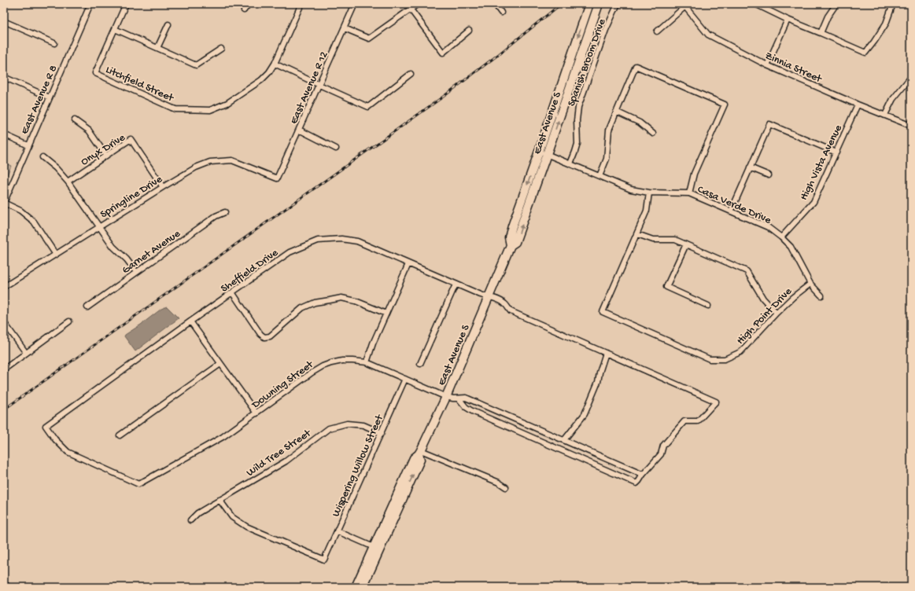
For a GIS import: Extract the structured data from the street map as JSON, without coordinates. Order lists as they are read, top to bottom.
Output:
{
  "streets": {
    "main road": ["East Avenue S"],
    "street": [
      "Spanish Broom Drive",
      "Zinnia Street",
      "Litchfield Street",
      "East Avenue R 12",
      "East Avenue R 8",
      "Onyx Drive",
      "High Vista Avenue",
      "Springline Drive",
      "Casa Verde Drive",
      "Garnet Avenue",
      "Sheffield Drive",
      "High Point Drive",
      "Downing Street",
      "Wild Tree Street",
      "Wispering Willow Street"
    ]
  },
  "crossings": [
    ["Spanish Broom Drive", "Casa Verde Drive"],
    ["Zinnia Street", "High Vista Avenue"],
    ["East Avenue R 12", "Springline Drive"],
    ["East Avenue S", "Casa Verde Drive"],
    ["East Avenue S", "Sheffield Drive"],
    ["East Avenue S", "Downing Street"],
    ["Onyx Drive", "Springline Drive"],
    ["High Vista Avenue", "Casa Verde Drive"],
    ["Casa Verde Drive", "High Point Drive"],
    ["Sheffield Drive", "Downing Street"],
    ["Downing Street", "Wispering Willow Street"],
    ["Wild Tree Street", "Wispering Willow Street"]
  ]
}
